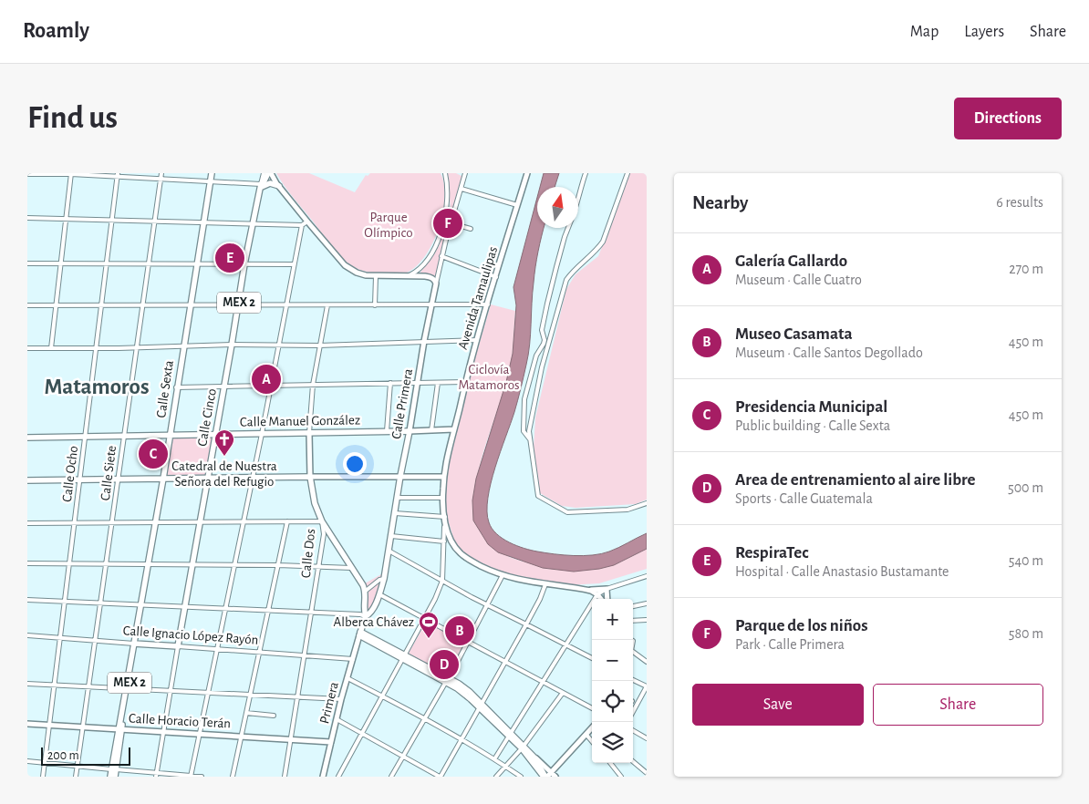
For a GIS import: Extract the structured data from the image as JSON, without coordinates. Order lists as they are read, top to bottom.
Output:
{
  "streets": {
    "main road": [
      "MEX 2",
      "Calle Sexta",
      "Calle Primera",
      "Calle Cinco",
      "Calle Manuel González",
      "Calle Dos",
      "Calle Ignacio López Rayón"
    ],
    "street": [
      "Avenida Tamaulipas",
      "Calle Siete",
      "Calle Ocho",
      "Primera",
      "Calle Horacio Terán"
    ]
  },
  "crossings": [
    ["MEX 2", "Calle Sexta"],
    ["MEX 2", "Calle Horacio Terán"],
    ["Calle Sexta", "Calle Manuel González"],
    ["Calle Sexta", "Calle Ignacio López Rayón"],
    ["Calle Sexta", "Calle Horacio Terán"],
    ["Calle Primera", "Calle Manuel González"],
    ["Calle Primera", "Primera"],
    ["Calle Cinco", "Calle Manuel González"],
    ["Calle Cinco", "Calle Ignacio López Rayón"],
    ["Calle Cinco", "Calle Horacio Terán"],
    ["Calle Manuel González", "Calle Siete"],
    ["Calle Manuel González", "Calle Ocho"],
    ["Calle Manuel González", "Calle Dos"],
    ["Calle Siete", "Calle Ignacio López Rayón"],
    ["Calle Siete", "Calle Horacio Terán"],
    ["Calle Ocho", "Calle Ignacio López Rayón"],
    ["Calle Ocho", "Calle Horacio Terán"],
    ["Calle Dos", "Calle Ignacio López Rayón"],
    ["Calle Dos", "Calle Horacio Terán"],
    ["Calle Ignacio López Rayón", "Primera"],
    ["Primera", "Calle Horacio Terán"]
  ],
  "districts": ["Matamoros"],
  "parks": ["Parque Olímpico", "Ciclovía Matamoros"],
  "places": {
    "church": ["Catedral de Nuestra Señora del Refugio"],
    "sports": ["Alberca Chávez"]
  },
  "scale_bar": "200 m",
  "north": "top",
  "page": {
    "header": "Roamly",
    "nav": ["Map", "Layers", "Share"],
    "buttons": [
      "Directions",
      ["Save", "Share"]
    ],
    "title": "Find us",
    "heading": ["Nearby", "6 results"],
    "pins": [
      "F",
      "E",
      "A",
      "C",
      "B",
      "D"
    ],
    "list": [
      {
        "mark": "A",
        "name": "Galería Gallardo",
        "note": "Museum · Calle Cuatro",
        "value": "270 m"
      },
      {
        "mark": "B",
        "name": "Museo Casamata",
        "note": "Museum · Calle Santos Degollado",
        "value": "450 m"
      },
      {
        "mark": "C",
        "name": "Presidencia Municipal",
        "note": "Public building · Calle Sexta",
        "value": "450 m"
      },
      {
        "mark": "D",
        "name": "Area de entrenamiento al aire libre",
        "note": "Sports · Calle Guatemala",
        "value": "500 m"
      },
      {
        "mark": "E",
        "name": "RespiraTec",
        "note": "Hospital · Calle Anastasio Bustamante",
        "value": "540 m"
      },
      {
        "mark": "F",
        "name": "Parque de los niños",
        "note": "Park · Calle Primera",
        "value": "580 m"
      }
    ],
    "map_buttons": ["+", "−"],
    "scale": "200 m"
  }
}
